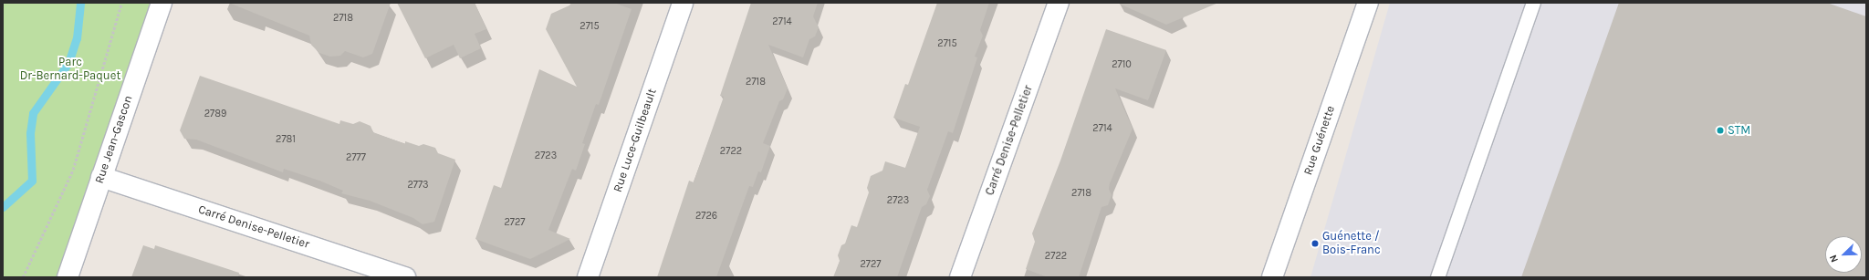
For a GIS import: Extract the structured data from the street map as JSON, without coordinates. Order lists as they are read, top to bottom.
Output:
{
  "streets": {
    "street": [
      "Rue Jean-Gascon",
      "Rue Luce-Guilbeault",
      "Carré Denise-Pelletier",
      "Rue Guénette"
    ]
  },
  "crossings": [
    ["Rue Jean-Gascon", "Carré Denise-Pelletier"]
  ],
  "parks": ["Parc Dr-Bernard-Paquet"],
  "places": ["STM", "Guénette / Bois-Franc"],
  "house_numbers": [
    "2718",
    "2714",
    "2715",
    "2715",
    "2710",
    "2718",
    "2789",
    "2714",
    "2781",
    "2722",
    "2723",
    "2777",
    "2773",
    "2718",
    "2723",
    "2726",
    "2727",
    "2722",
    "2727"
  ],
  "north": "bottom left"
}
